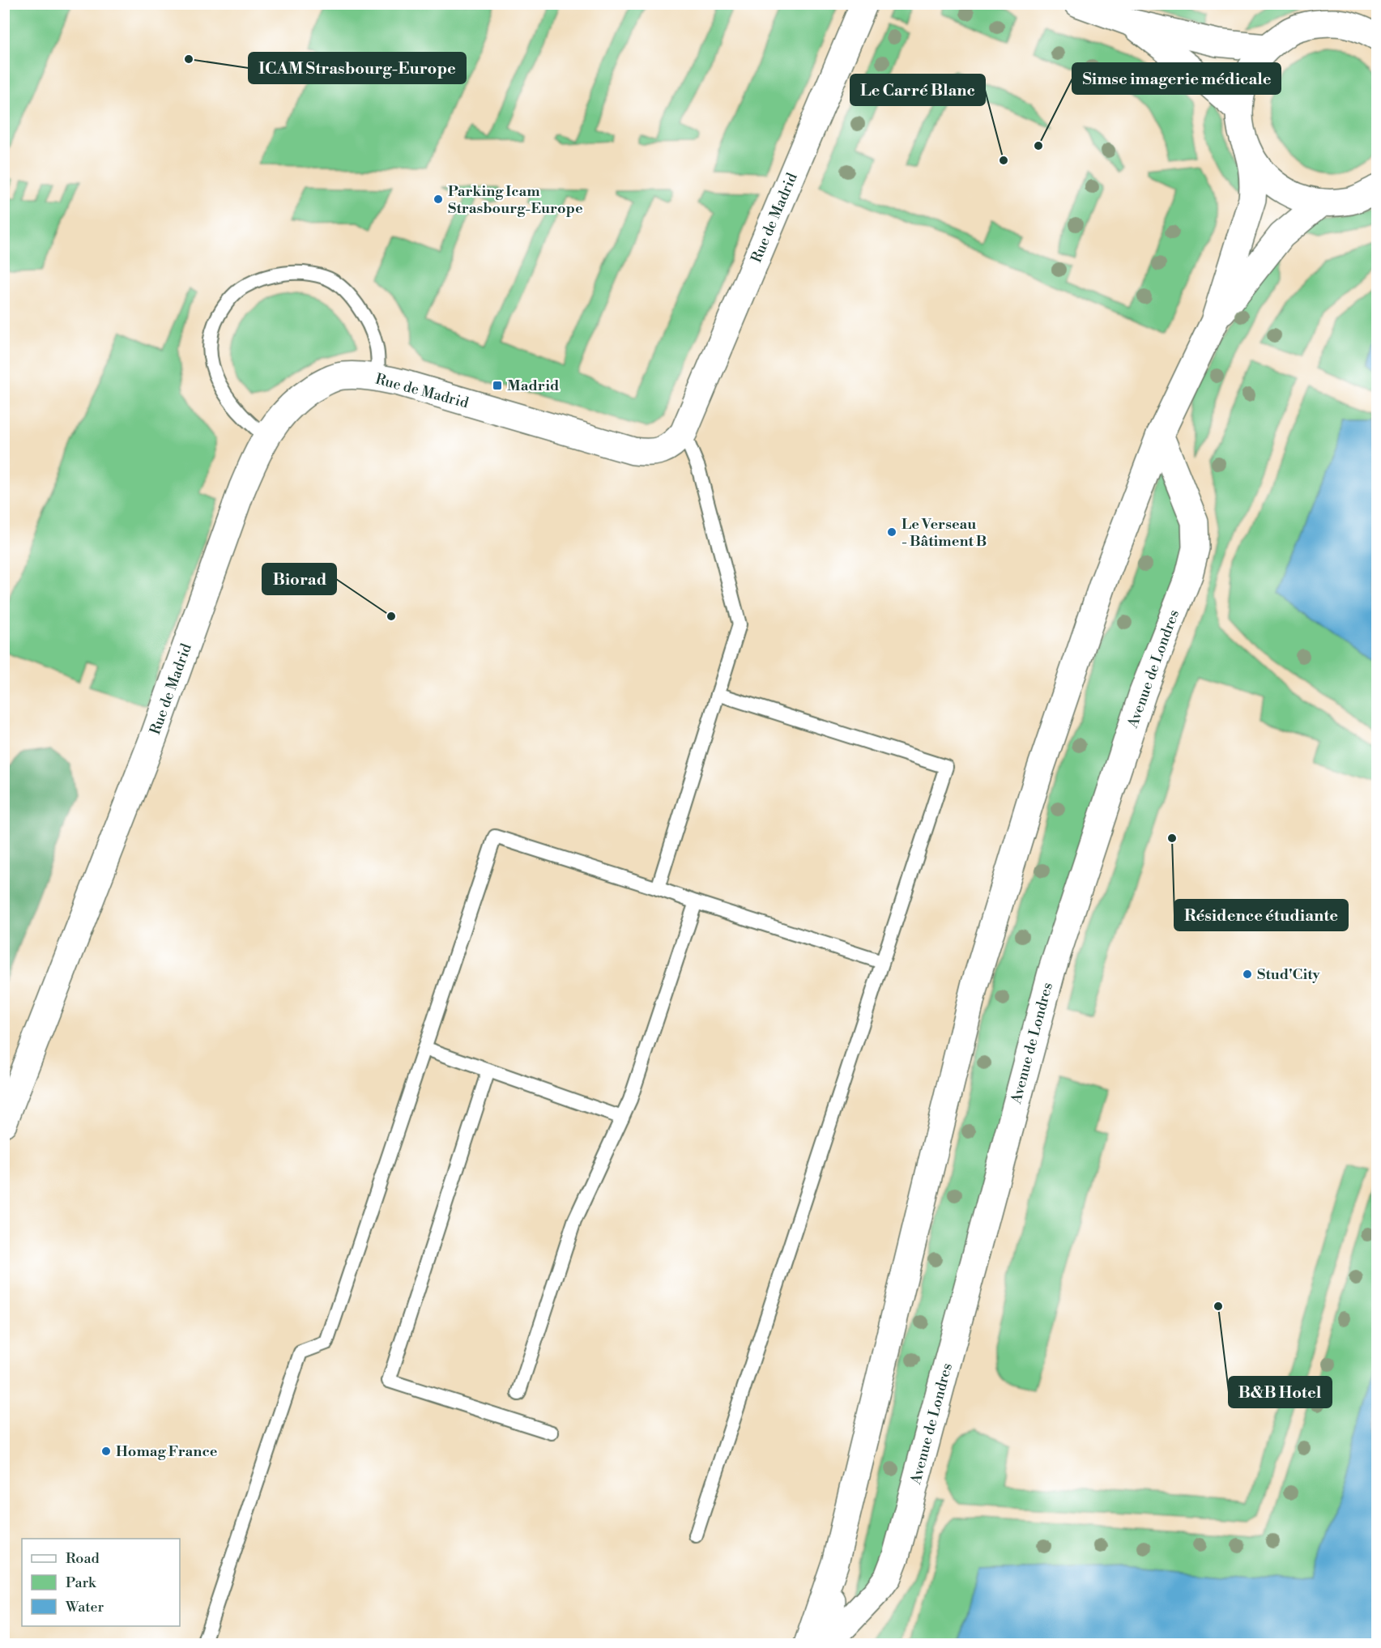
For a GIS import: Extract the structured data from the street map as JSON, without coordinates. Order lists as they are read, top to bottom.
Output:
{
  "streets": {
    "street": ["Rue de Madrid", "Avenue de Londres"]
  },
  "places": {
    "other": [
      "ICAM Strasbourg-Europe",
      "Simse imagerie médicale",
      "Le Carré Blanc",
      "Parking Icam Strasbourg-Europe",
      "Le Verseau - Bâtiment B",
      "Biorad",
      "Résidence étudiante",
      "Stud'City",
      "B&B Hotel",
      "Homag France"
    ],
    "transit": ["Madrid"]
  },
  "legend": ["Road", "Park", "Water"]
}
